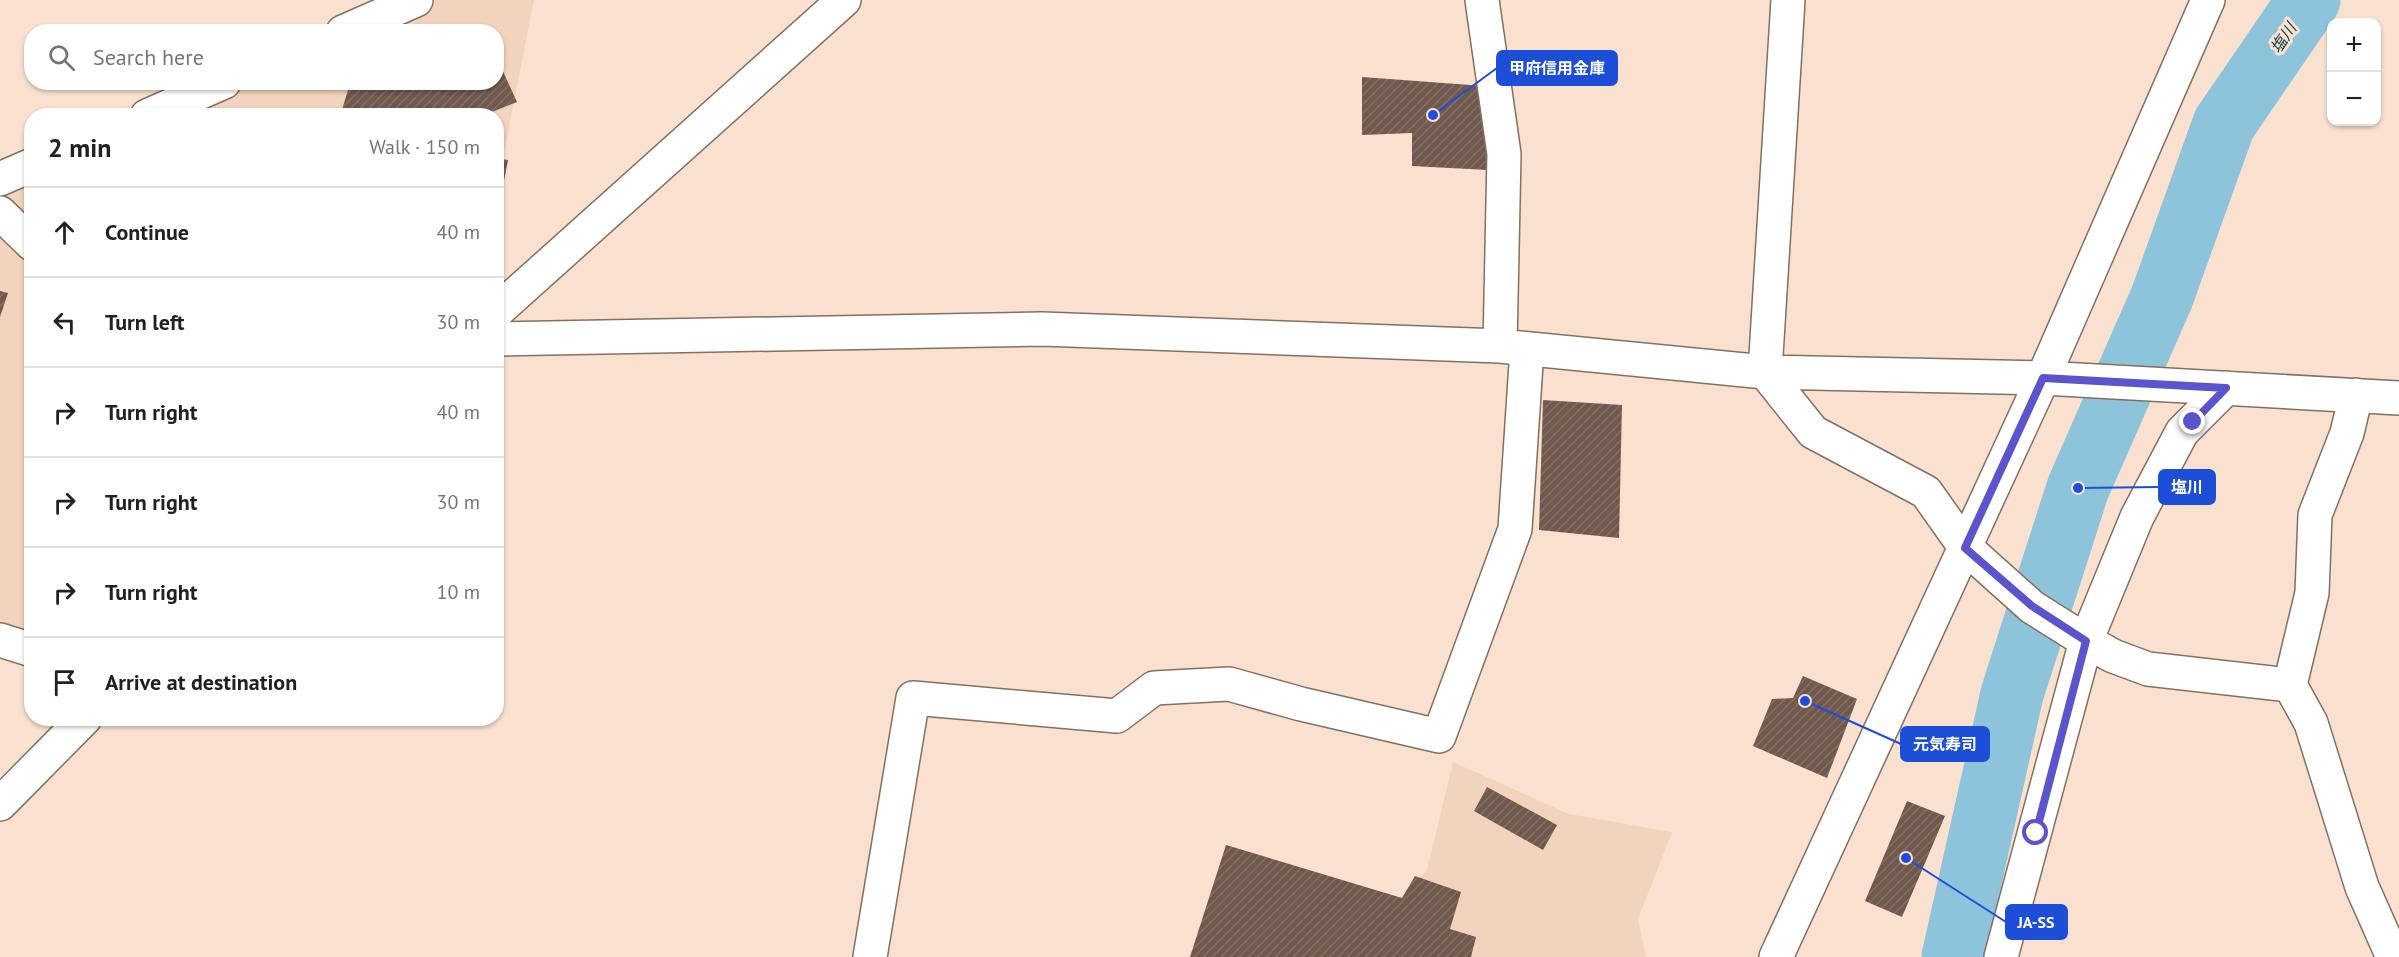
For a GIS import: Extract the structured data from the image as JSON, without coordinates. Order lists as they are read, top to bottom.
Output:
{
  "water": ["塩川"],
  "places": [
    "甲府信用金庫",
    "塩川",
    "元気寿司",
    "JA-SS"
  ],
  "page": {
    "map_buttons": ["+", "−"],
    "search": "Search here",
    "heading": ["2 min", "Walk · 150 m"],
    "list": [
      ["Continue", "40 m"],
      ["Turn left", "30 m"],
      ["Turn right", "40 m"],
      ["Turn right", "30 m"],
      ["Turn right", "10 m"],
      "Arrive at destination"
    ]
  }
}
